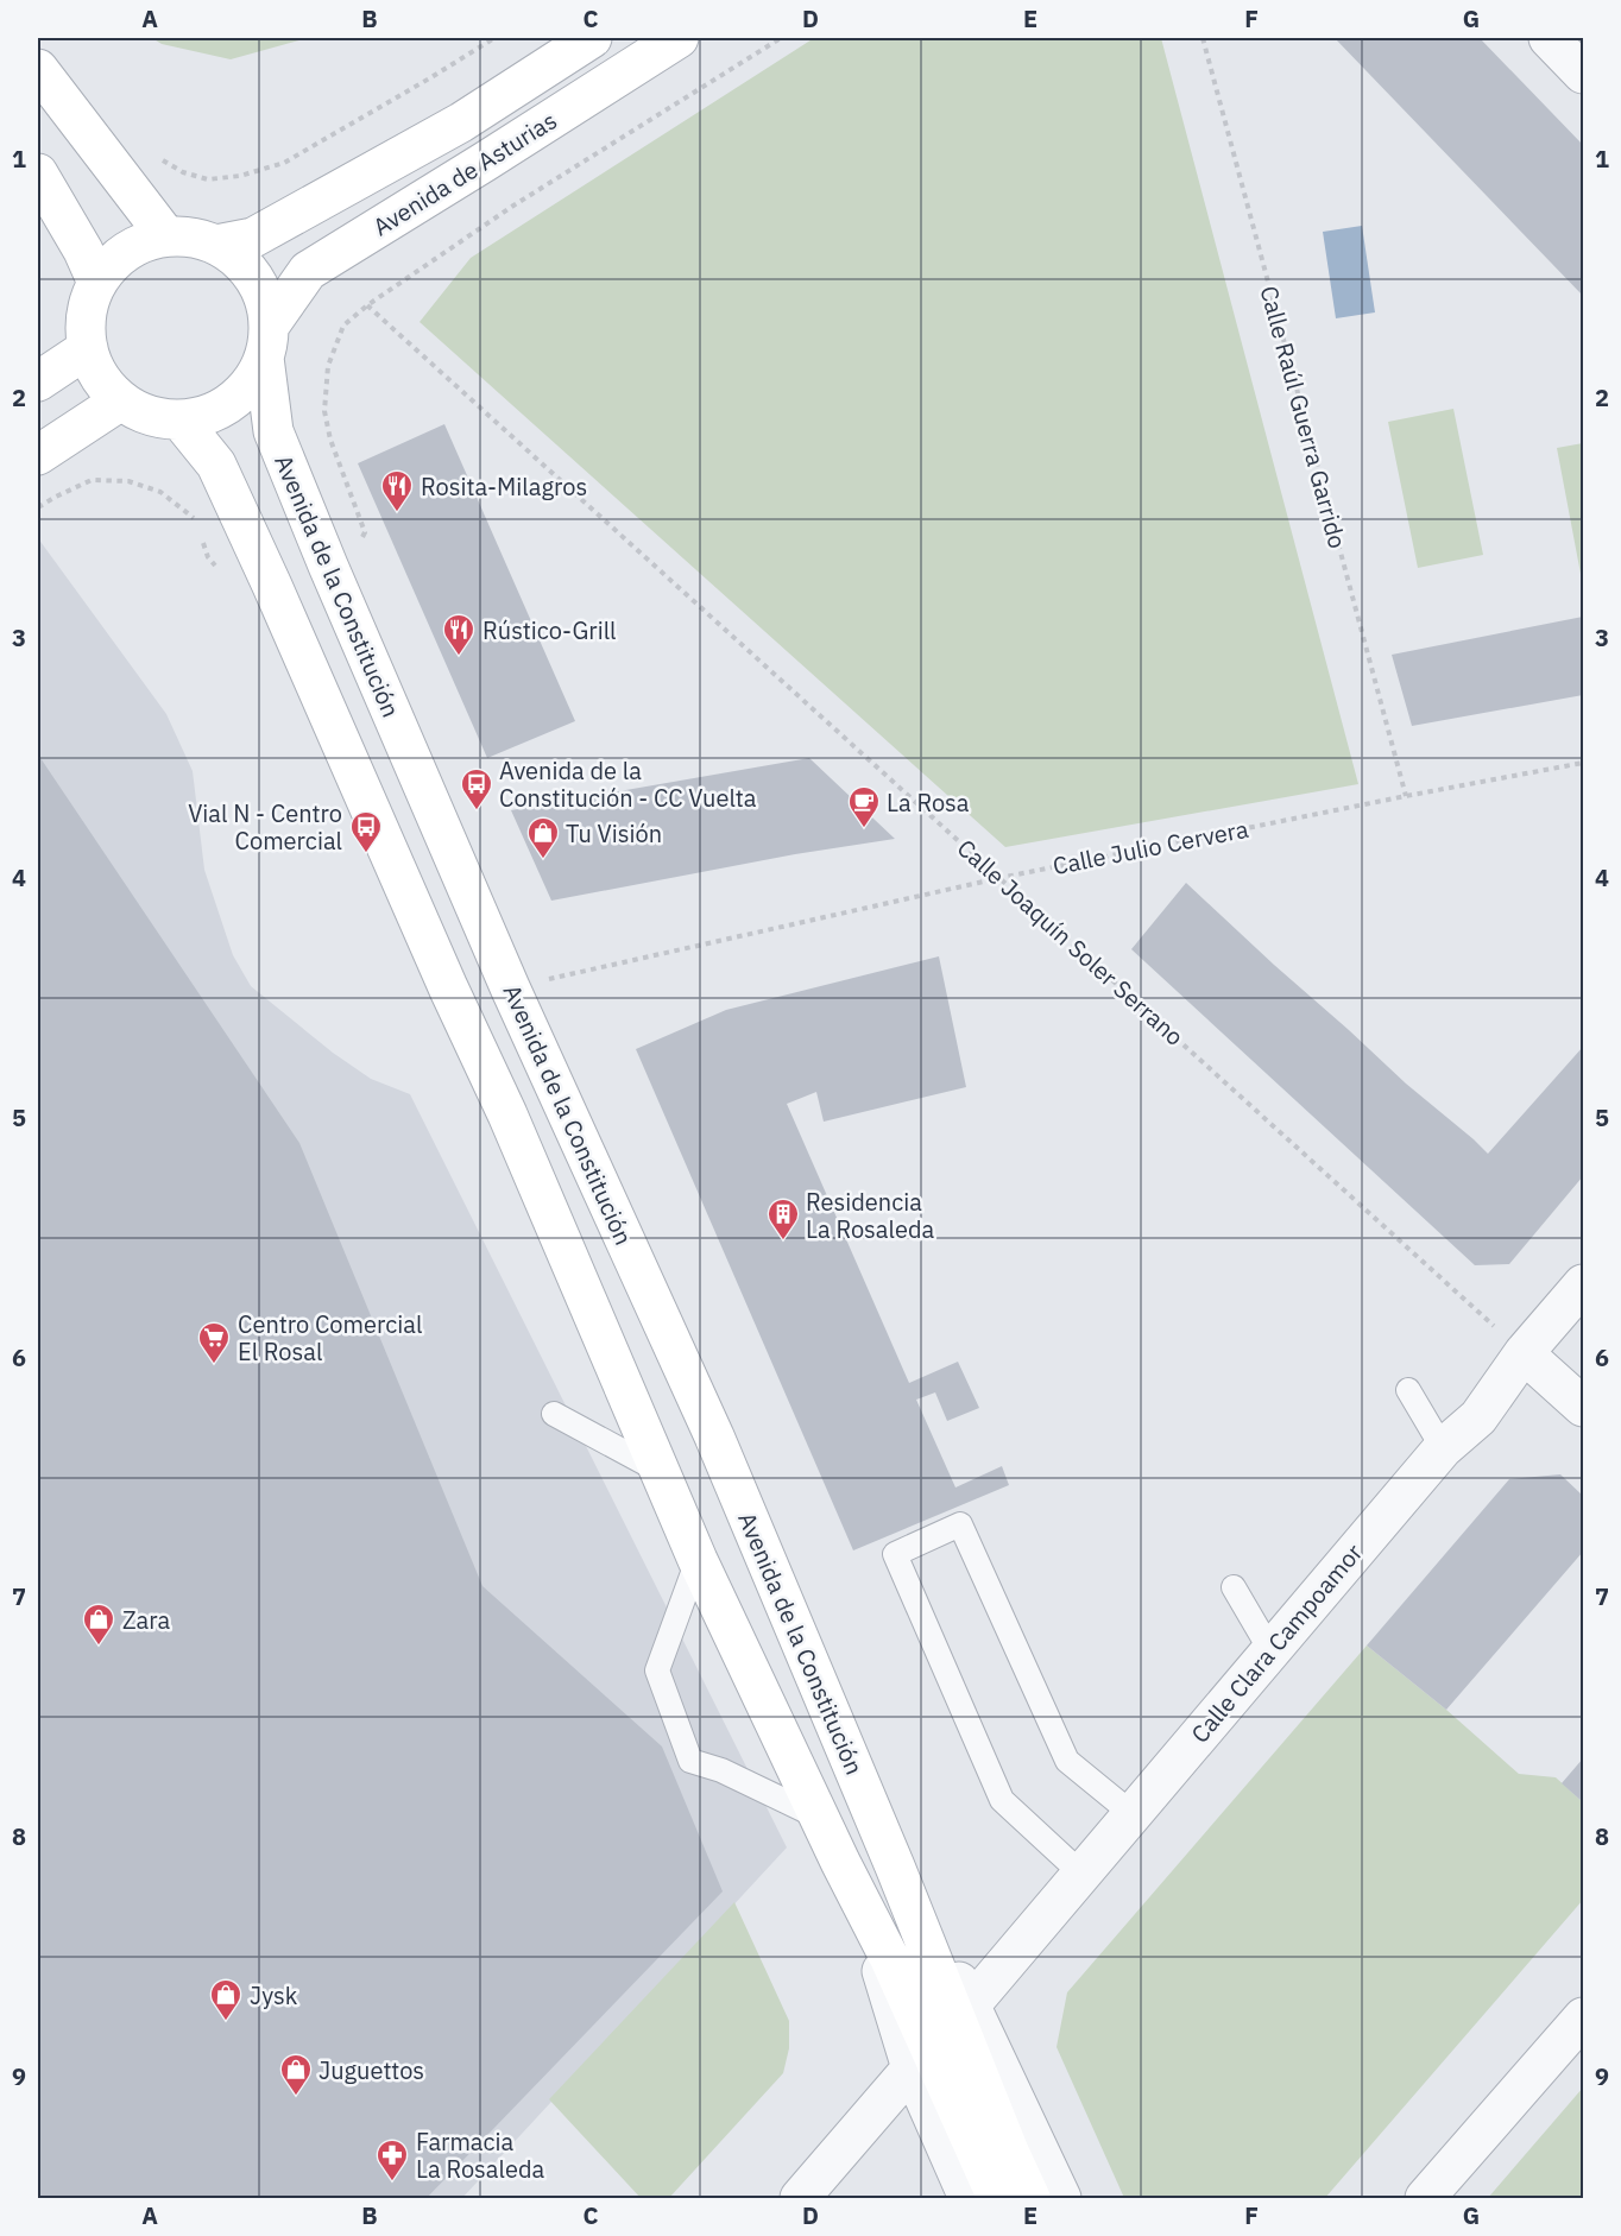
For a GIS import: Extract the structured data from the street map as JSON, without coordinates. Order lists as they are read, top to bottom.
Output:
{
  "streets": {
    "street": ["Avenida de Asturias", "Avenida de la Constitución", "Calle Clara Campoamor"],
    "path": ["Calle Raúl Guerra Garrido", "Calle Julio Cervera", "Calle Joaquín Soler Serrano"]
  },
  "crossings": [
    ["Avenida de Asturias", "Avenida de la Constitución"],
    ["Calle Raúl Guerra Garrido", "Calle Julio Cervera"],
    ["Avenida de la Constitución", "Calle Julio Cervera"],
    ["Avenida de la Constitución", "Calle Clara Campoamor"],
    ["Calle Julio Cervera", "Calle Joaquín Soler Serrano"],
    ["Calle Joaquín Soler Serrano", "Calle Clara Campoamor"]
  ],
  "places": {
    "restaurant": ["Rosita-Milagros", "Rústico-Grill"],
    "bus stop": ["Avenida de la Constitución - CC Vuelta", "Vial N - Centro Comercial"],
    "cafe": ["La Rosa"],
    "shop": [
      "Tu Visión",
      "Zara",
      "Jysk",
      "Juguettos"
    ],
    "building": ["Residencia La Rosaleda"],
    "supermarket": ["Centro Comercial El Rosal"],
    "pharmacy": ["Farmacia La Rosaleda"]
  },
  "grid": {
    "columns": [
      "A",
      "B",
      "C",
      "D",
      "E",
      "F",
      "G"
    ],
    "rows": [
      "1",
      "2",
      "3",
      "4",
      "5",
      "6",
      "7",
      "8",
      "9"
    ]
  }
}
